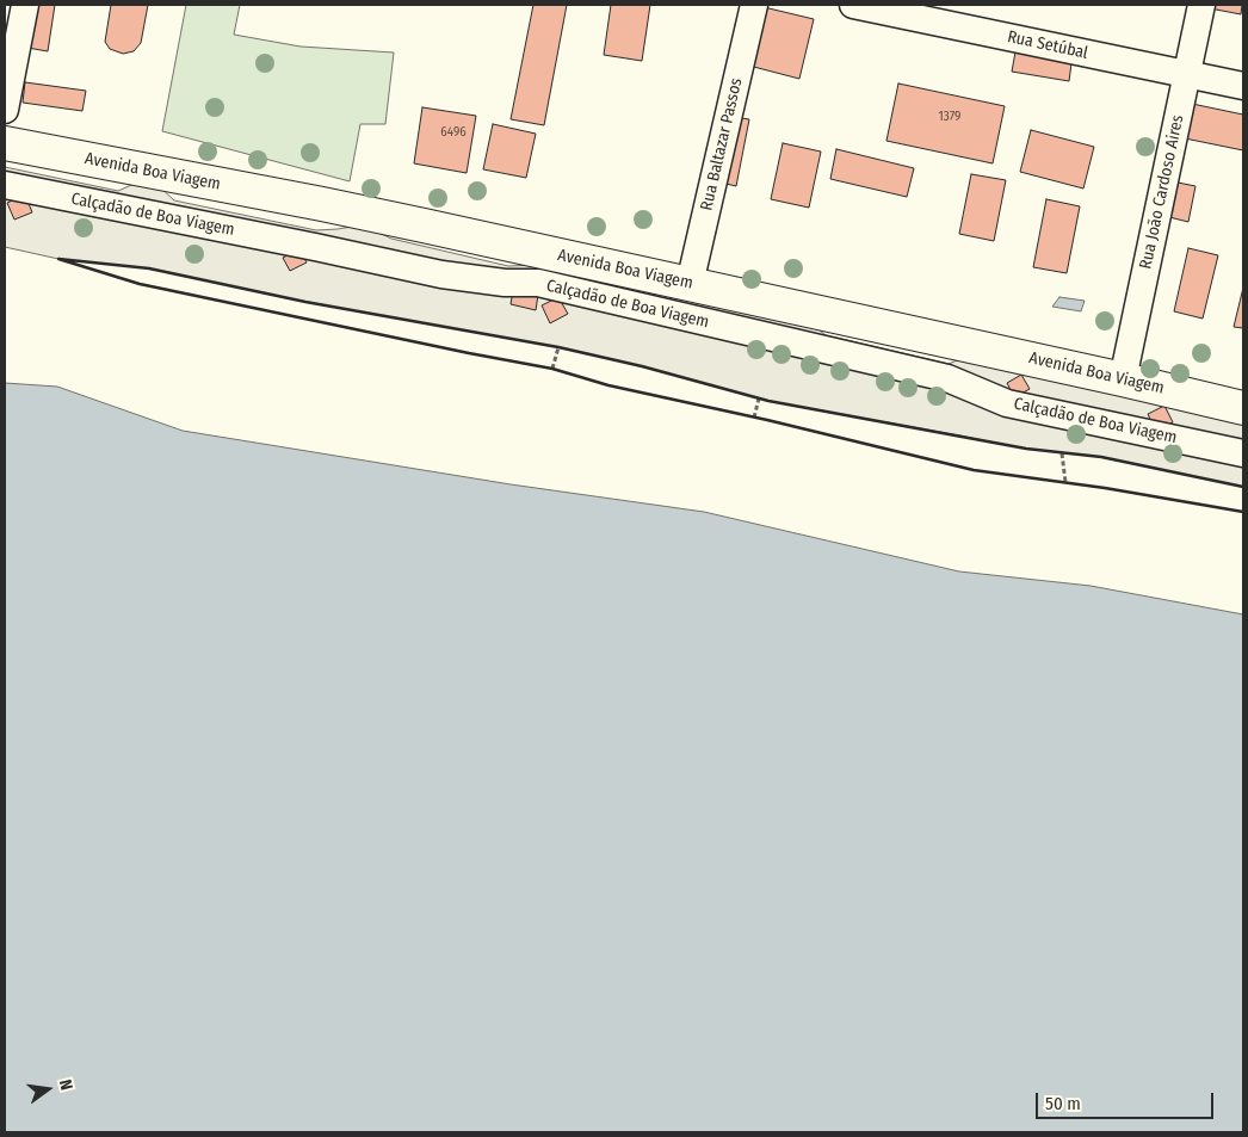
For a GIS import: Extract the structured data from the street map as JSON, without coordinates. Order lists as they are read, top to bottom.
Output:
{
  "streets": {
    "main road": ["Avenida Boa Viagem"],
    "street": [
      "Rua Setúbal",
      "Rua Baltazar Passos",
      "Rua João Cardoso Aires",
      "Calçadão de Boa Viagem"
    ]
  },
  "crossings": [
    ["Rua Setúbal", "Rua João Cardoso Aires"],
    ["Rua Baltazar Passos", "Avenida Boa Viagem"],
    ["Avenida Boa Viagem", "Rua João Cardoso Aires"]
  ],
  "house_numbers": ["1379", "6496"],
  "scale_bar": "50 m",
  "north": "right"
}
